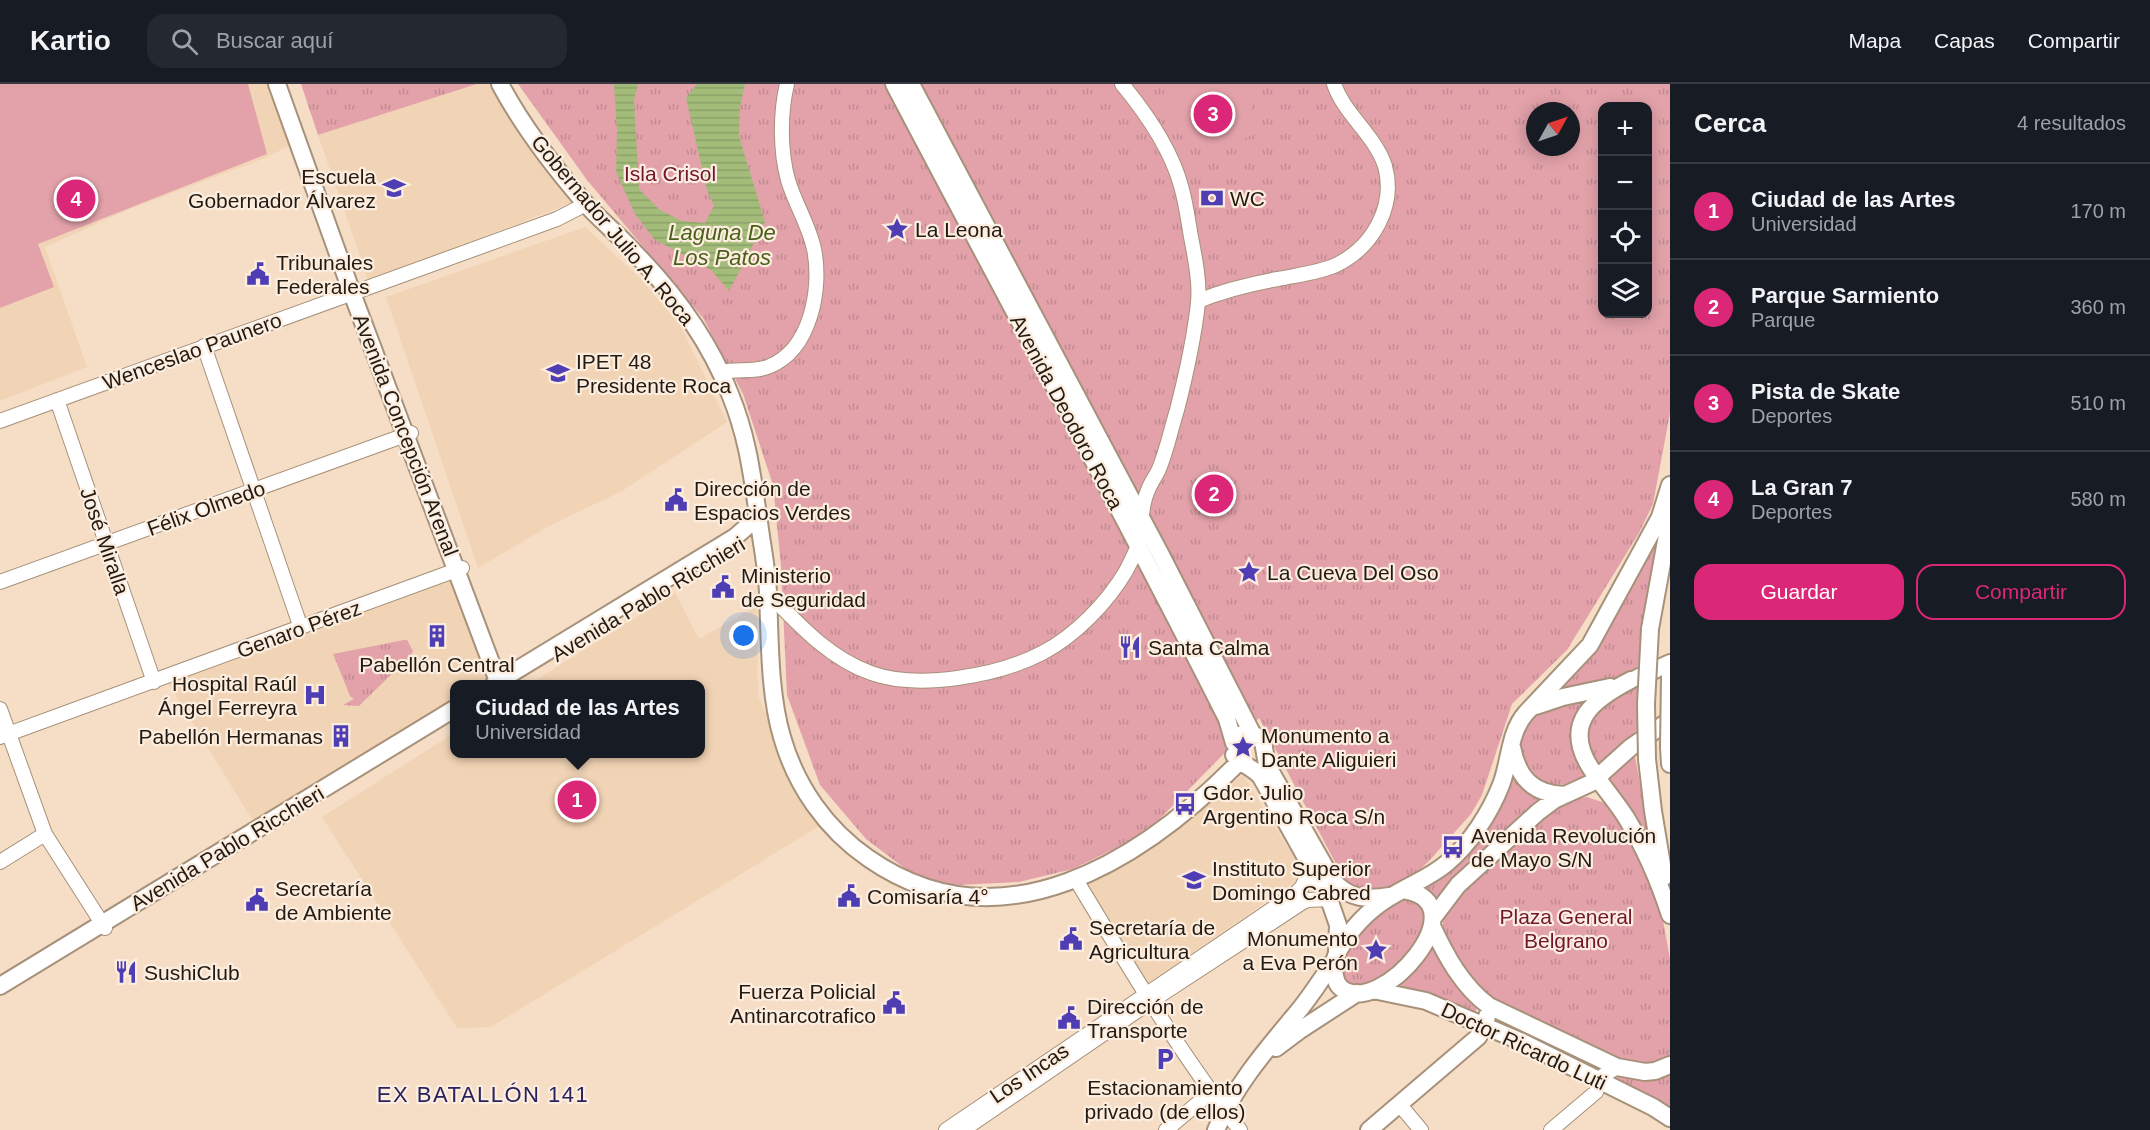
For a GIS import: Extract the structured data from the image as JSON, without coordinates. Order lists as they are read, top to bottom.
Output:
{
  "streets": {
    "main road": [
      "Gobernador Julio A. Roca",
      "Avenida Deodoro Roca",
      "Avenida Concepción Arenal",
      "Avenida Pablo Ricchieri",
      "Doctor Ricardo Luti"
    ],
    "street": [
      "Wenceslao Paunero",
      "Félix Olmedo",
      "José Miralla",
      "Genaro Pérez",
      "Los Incas"
    ]
  },
  "crossings": [
    ["Gobernador Julio A. Roca", "Wenceslao Paunero"],
    ["Gobernador Julio A. Roca", "Avenida Pablo Ricchieri"],
    ["Wenceslao Paunero", "Avenida Concepción Arenal"],
    ["Wenceslao Paunero", "José Miralla"],
    ["Avenida Deodoro Roca", "Doctor Ricardo Luti"],
    ["Avenida Deodoro Roca", "Los Incas"],
    ["Avenida Concepción Arenal", "Félix Olmedo"],
    ["Avenida Concepción Arenal", "Genaro Pérez"],
    ["Félix Olmedo", "José Miralla"],
    ["José Miralla", "Genaro Pérez"]
  ],
  "districts": ["EX BATALLÓN 141"],
  "water": ["Laguna De Los Patos"],
  "parks": ["Isla Crisol", "Plaza General Belgrano"],
  "places": {
    "school or university": ["Escuela Gobernador Álvarez", "IPET 48 Presidente Roca", "Instituto Superior Domingo Cabred"],
    "bank": ["WC"],
    "place": [
      "La Leona",
      "La Cueva Del Oso",
      "Monumento a Dante Aliguieri",
      "Monumento a Eva Perón"
    ],
    "public building": [
      "Tribunales Federales",
      "Dirección de Espacios Verdes",
      "Ministerio de Seguridad",
      "Comisaría 4°",
      "Secretaría de Ambiente",
      "Secretaría de Agricultura",
      "Fuerza Policial Antinarcotrafico",
      "Dirección de Transporte"
    ],
    "building": ["Pabellón Central", "Pabellón Hermanas"],
    "restaurant": ["Santa Calma", "SushiClub"],
    "hospital": ["Hospital Raúl Ángel Ferreyra"],
    "bus stop": ["Gdor. Julio Argentino Roca S/n", "Avenida Revolución de Mayo S/N"],
    "parking": ["Estacionamiento privado (de ellos)"]
  },
  "north": "top right",
  "page": {
    "header": "Kartio",
    "search": "Buscar aquí",
    "nav": ["Mapa", "Capas", "Compartir"],
    "heading": ["Cerca", "4 resultados"],
    "pins": [
      "3",
      "4",
      "2",
      "1"
    ],
    "map_buttons": ["+", "−"],
    "list": [
      {
        "mark": "1",
        "name": "Ciudad de las Artes",
        "note": "Universidad",
        "value": "170 m"
      },
      {
        "mark": "2",
        "name": "Parque Sarmiento",
        "note": "Parque",
        "value": "360 m"
      },
      {
        "mark": "3",
        "name": "Pista de Skate",
        "note": "Deportes",
        "value": "510 m"
      },
      {
        "mark": "4",
        "name": "La Gran 7",
        "note": "Deportes",
        "value": "580 m"
      }
    ],
    "buttons": ["Guardar", "Compartir"],
    "popup": ["Ciudad de las Artes", "Universidad"]
  }
}
